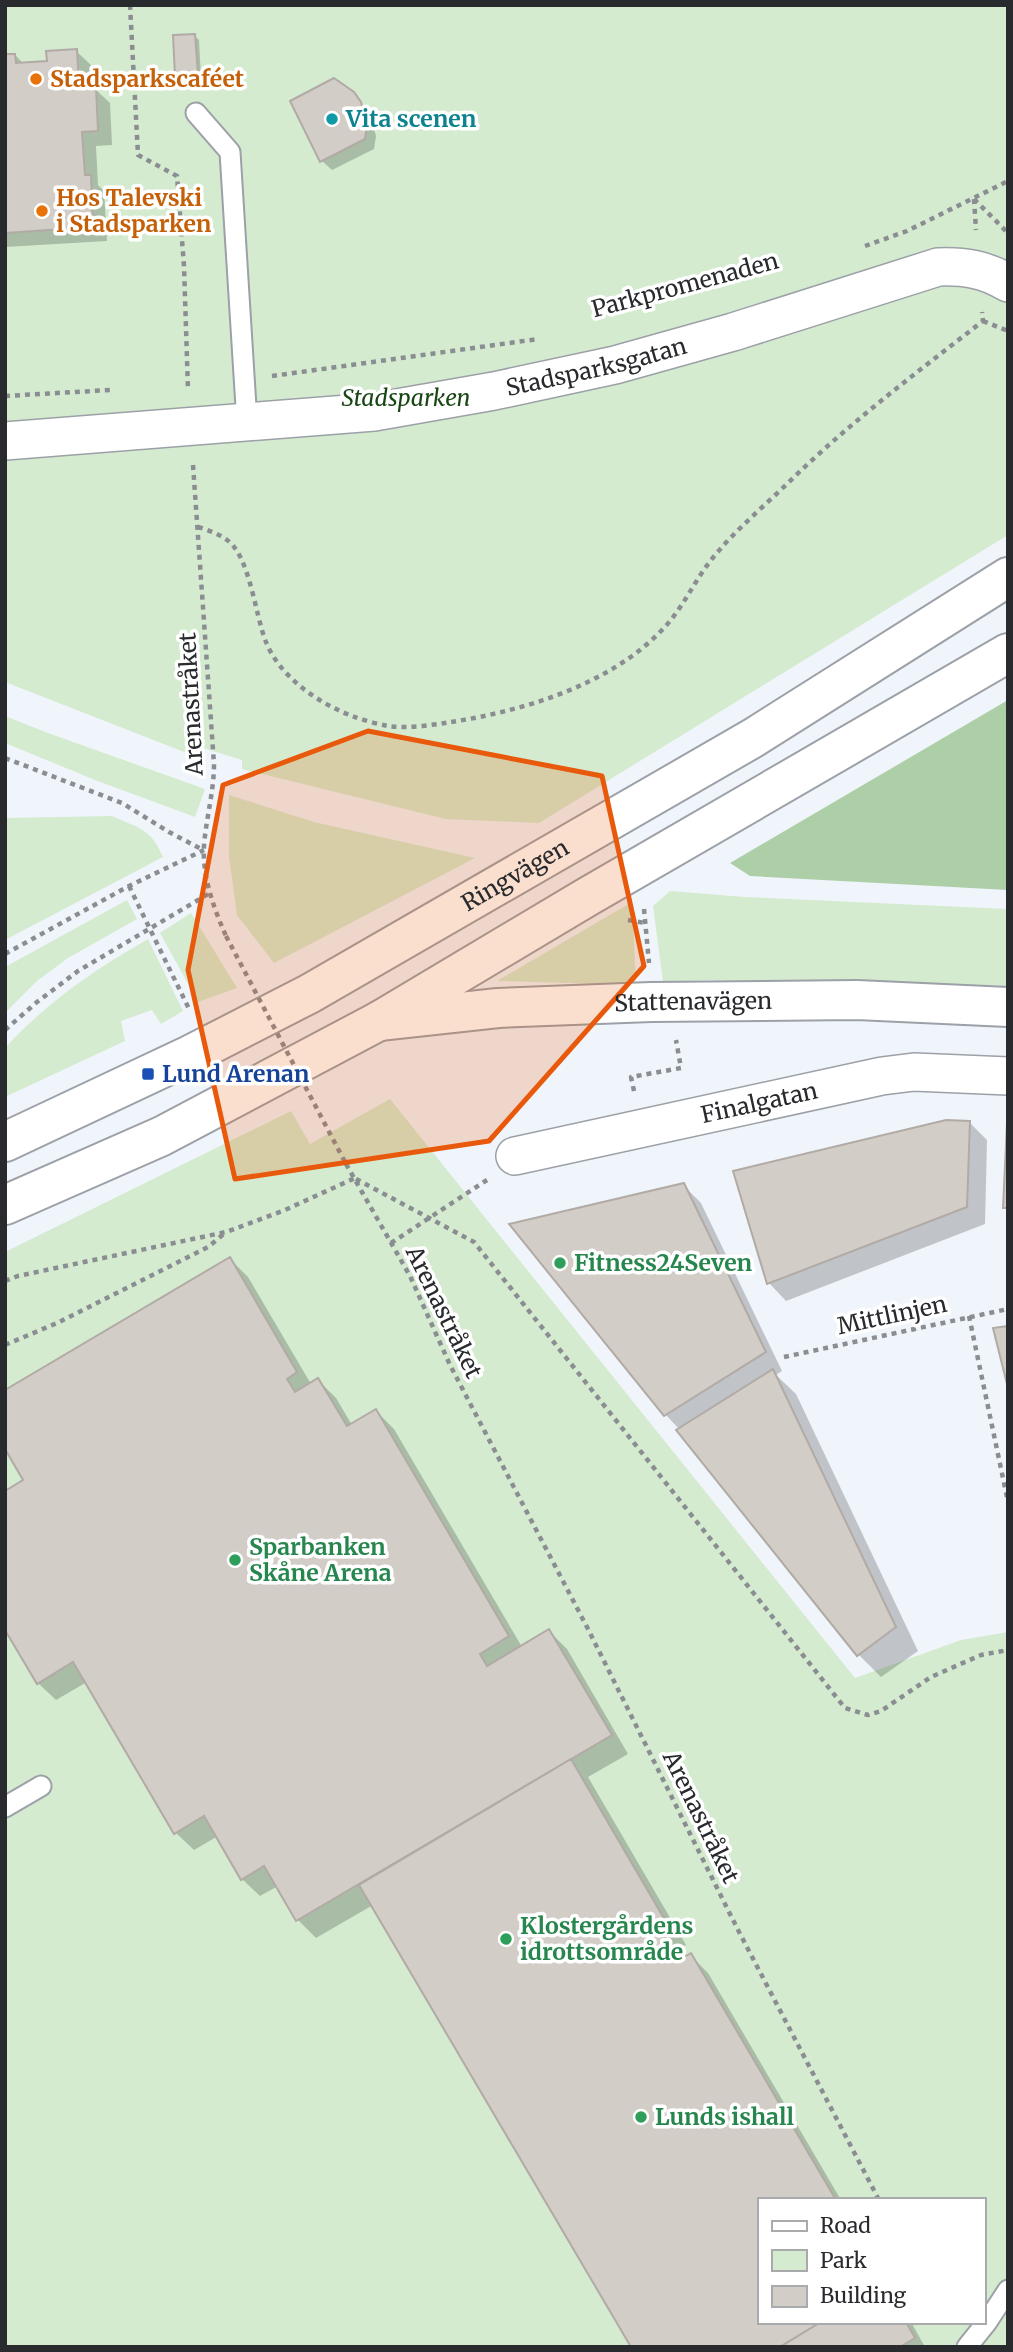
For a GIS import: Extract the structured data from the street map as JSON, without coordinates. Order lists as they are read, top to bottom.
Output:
{
  "streets": {
    "main road": ["Ringvägen", "Stattenavägen"],
    "street": ["Stadsparksgatan", "Finalgatan"],
    "path": ["Arenastråket", "Mittlinjen"]
  },
  "crossings": [
    ["Stadsparksgatan", "Arenastråket"]
  ],
  "parks": ["Stadsparken"],
  "places": {
    "other": [
      "Stadsparkscaféet",
      "Vita scenen",
      "Hos Talevski i Stadsparken",
      "Fitness24Seven",
      "Sparbanken Skåne Arena",
      "Klostergårdens idrottsområde",
      "Lunds ishall"
    ],
    "transit": ["Lund Arenan"]
  },
  "legend": ["Road", "Park", "Building"]
}
